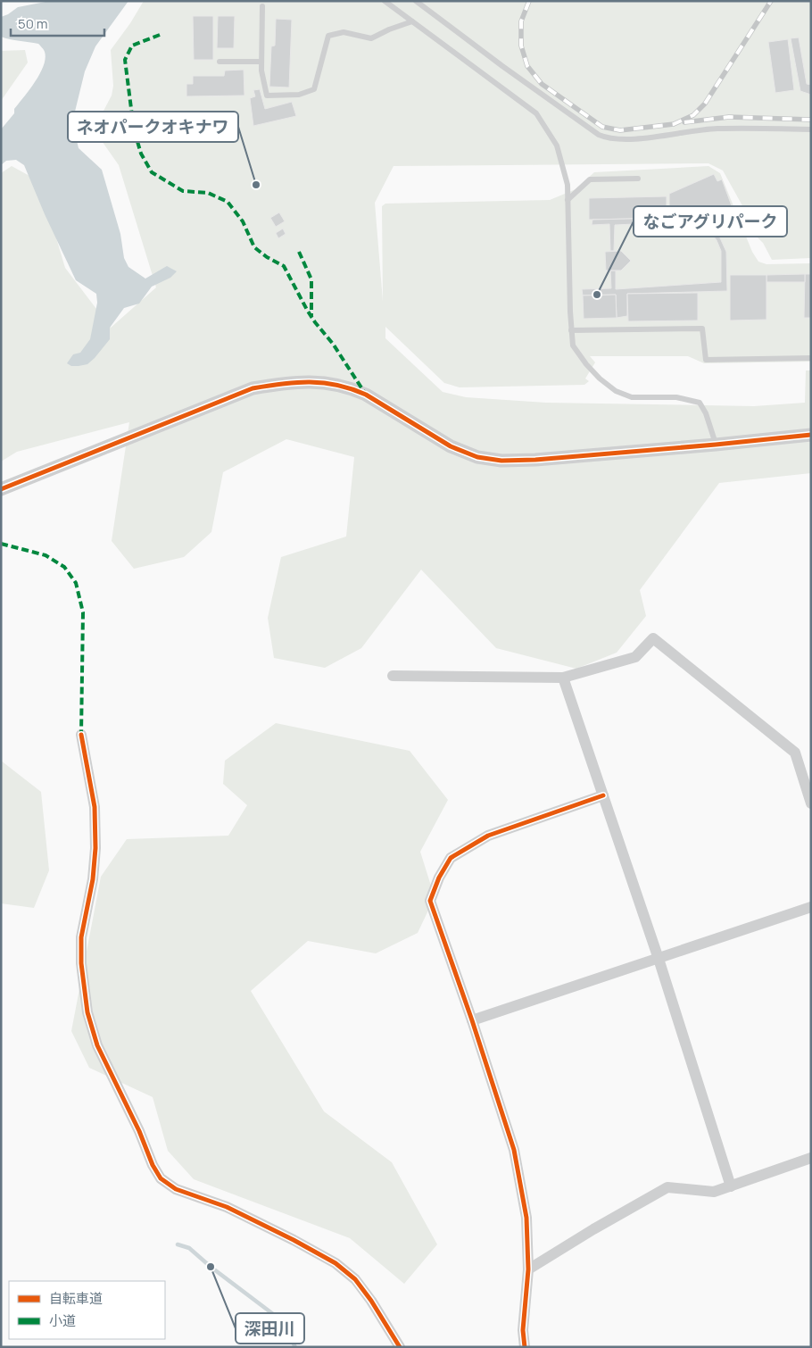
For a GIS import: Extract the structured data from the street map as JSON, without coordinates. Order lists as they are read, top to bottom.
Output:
{
  "places": ["ネオパークオキナワ", "なごアグリパーク", "深田川"],
  "legend": ["自転車道", "小道"],
  "scale_bar": "50 m"
}
